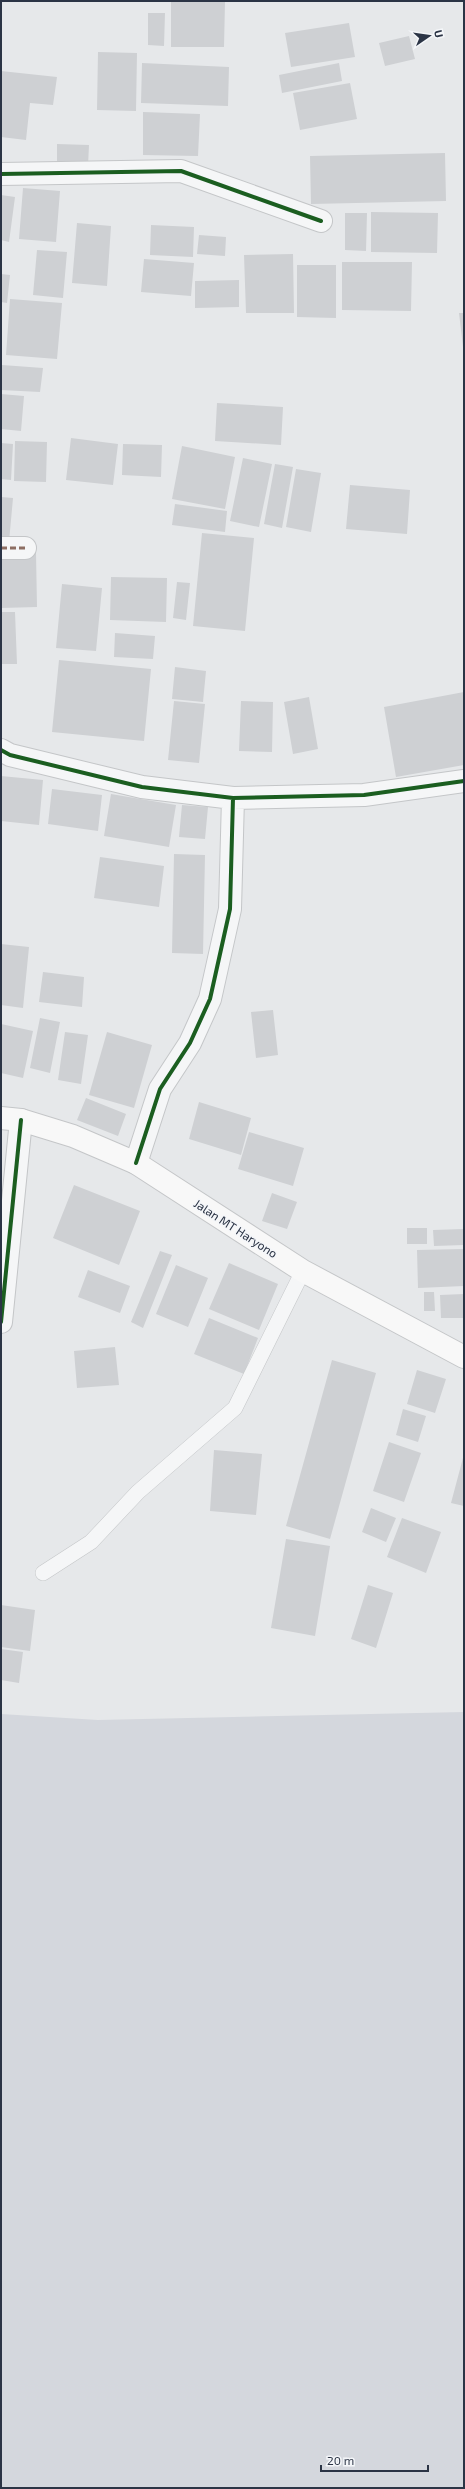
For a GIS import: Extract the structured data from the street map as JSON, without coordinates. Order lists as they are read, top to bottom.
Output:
{
  "streets": {
    "main road": ["Jalan MT Haryono"]
  },
  "scale_bar": "20 m",
  "north": "right"
}
